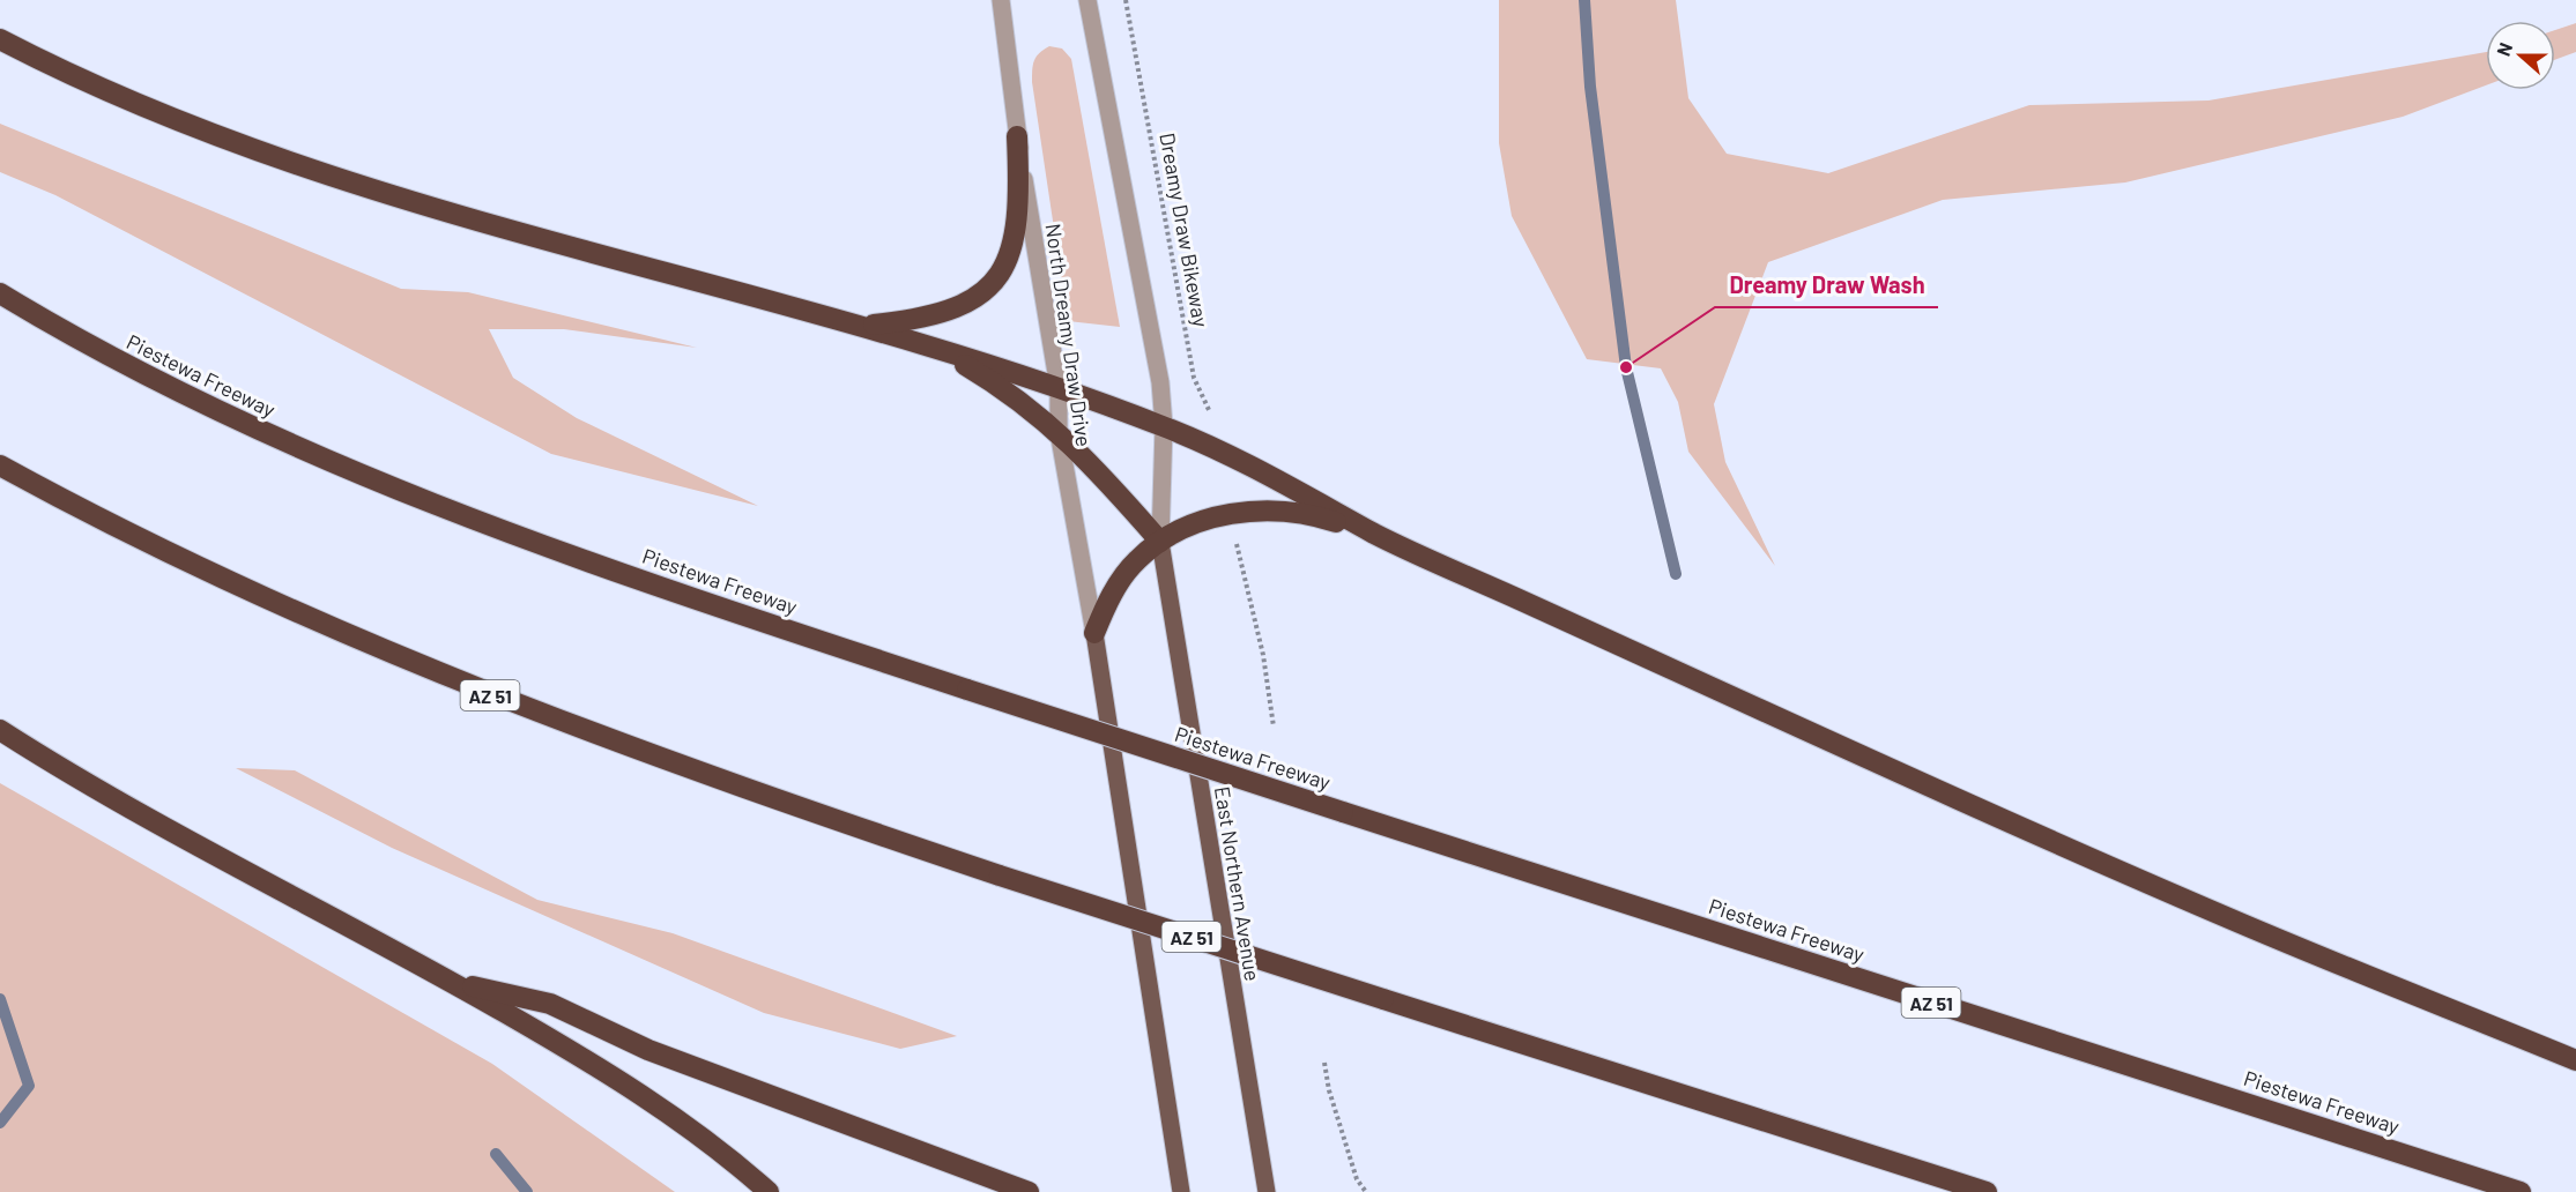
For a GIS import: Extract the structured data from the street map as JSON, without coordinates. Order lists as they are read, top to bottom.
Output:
{
  "streets": {
    "highway": ["Piestewa Freeway", "AZ 51"],
    "main road": ["East Northern Avenue"],
    "street": ["North Dreamy Draw Drive"],
    "path": ["Dreamy Draw Bikeway"]
  },
  "places": ["Dreamy Draw Wash"],
  "north": "left"
}
